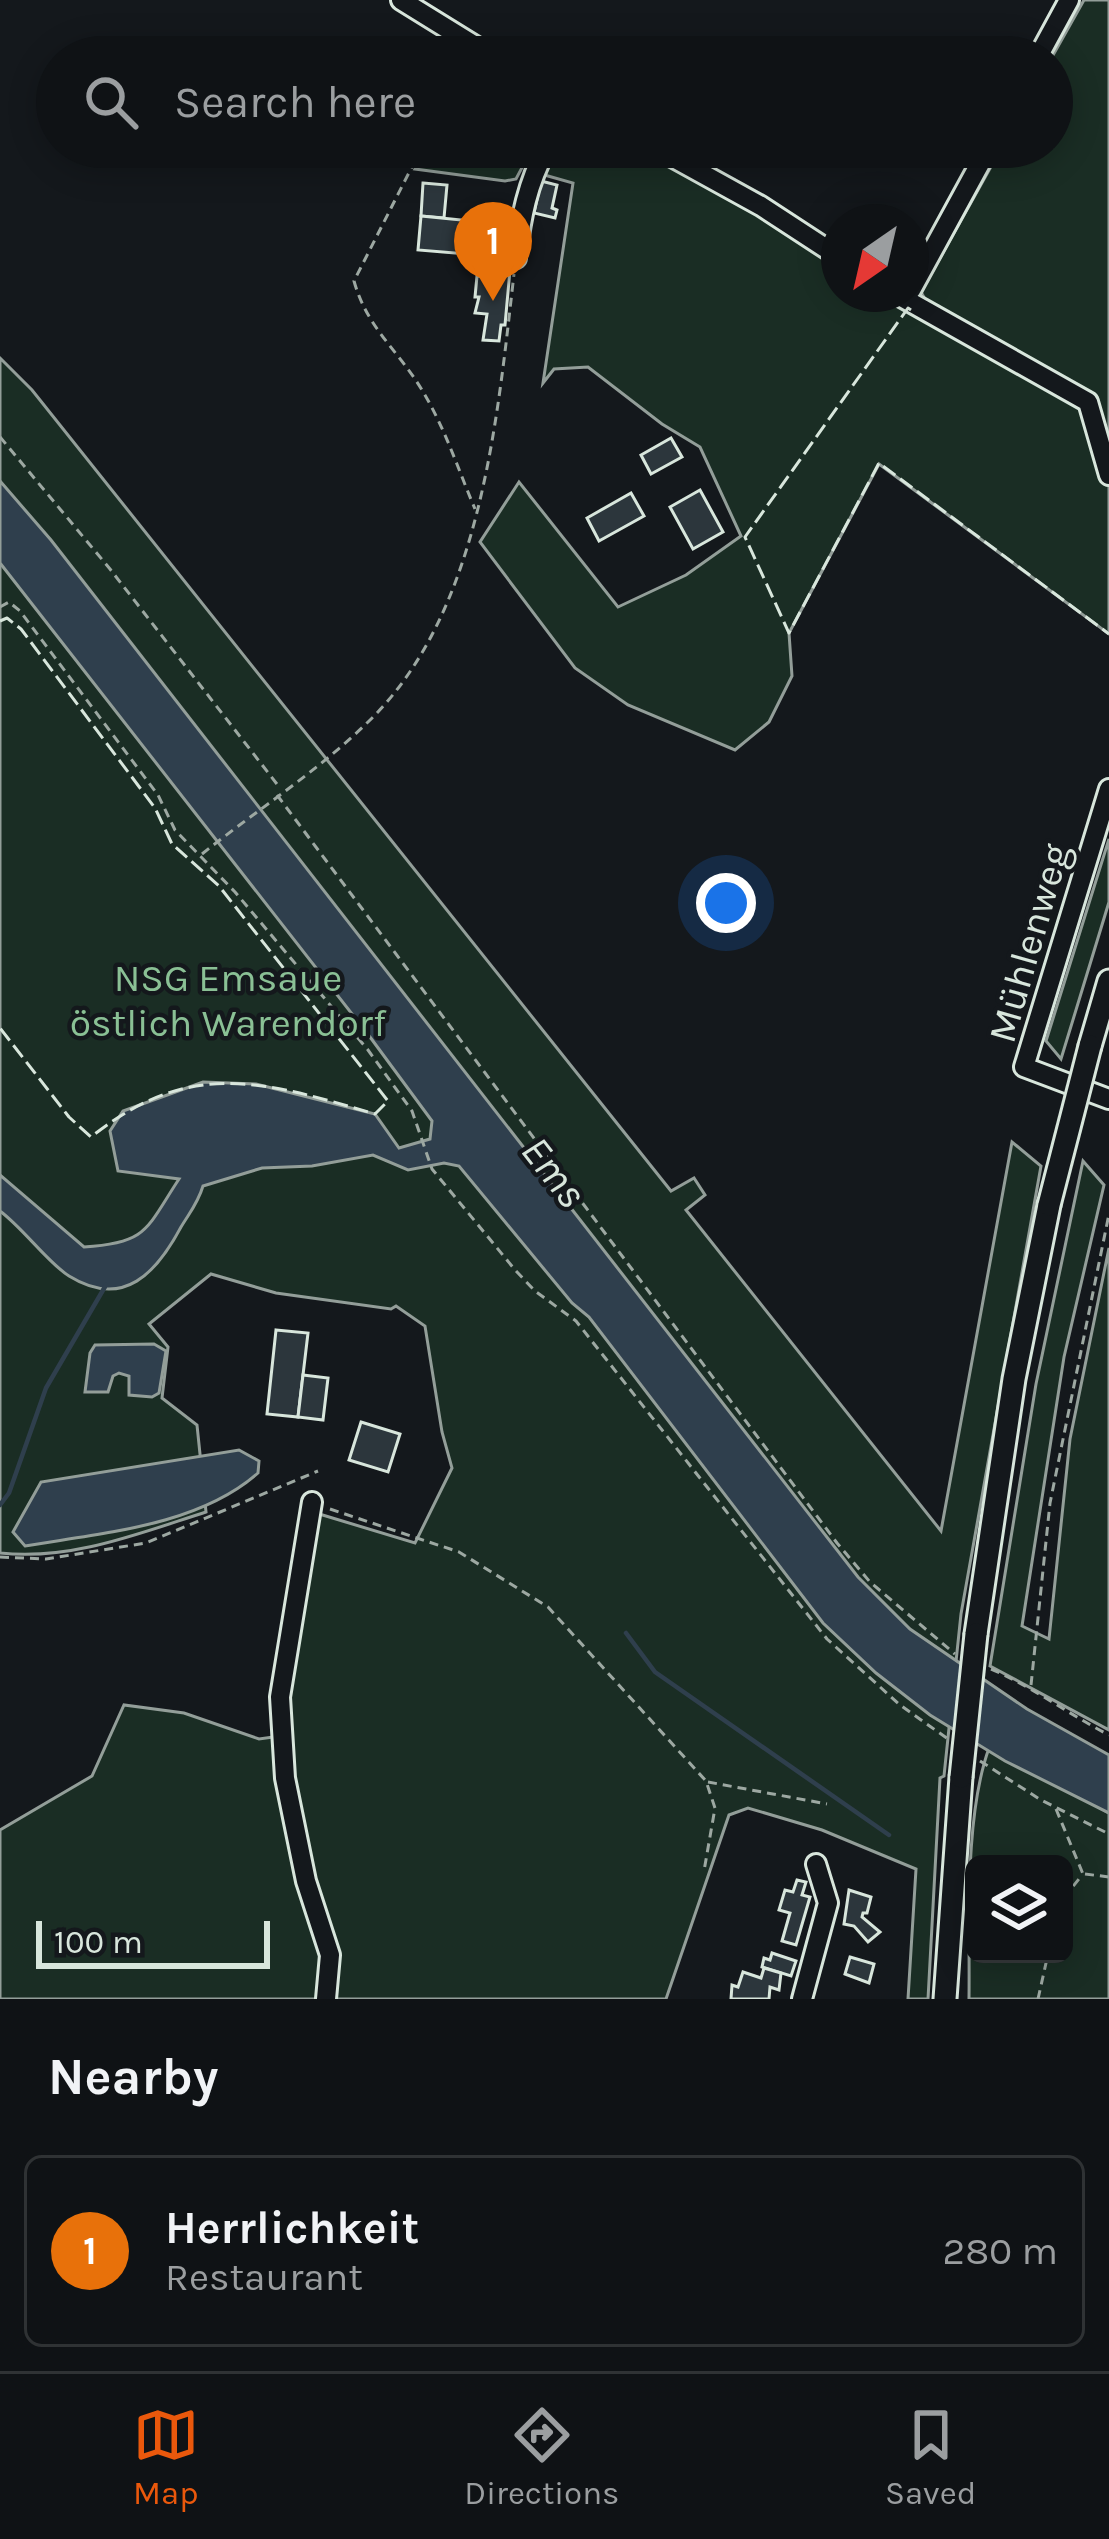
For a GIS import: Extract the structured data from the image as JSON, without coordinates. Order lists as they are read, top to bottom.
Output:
{
  "streets": {
    "street": ["Mühlenweg"]
  },
  "water": ["Ems"],
  "parks": ["NSG Emsaue östlich Warendorf"],
  "scale_bar": "100 m",
  "north": "bottom left",
  "page": {
    "search": "Search here",
    "pins": "1",
    "scale": "100 m",
    "heading": "Nearby",
    "list": [
      {
        "mark": "1",
        "name": "Herrlichkeit",
        "note": "Restaurant",
        "value": "280 m"
      }
    ],
    "nav": ["Map", "Directions", "Saved"]
  }
}
